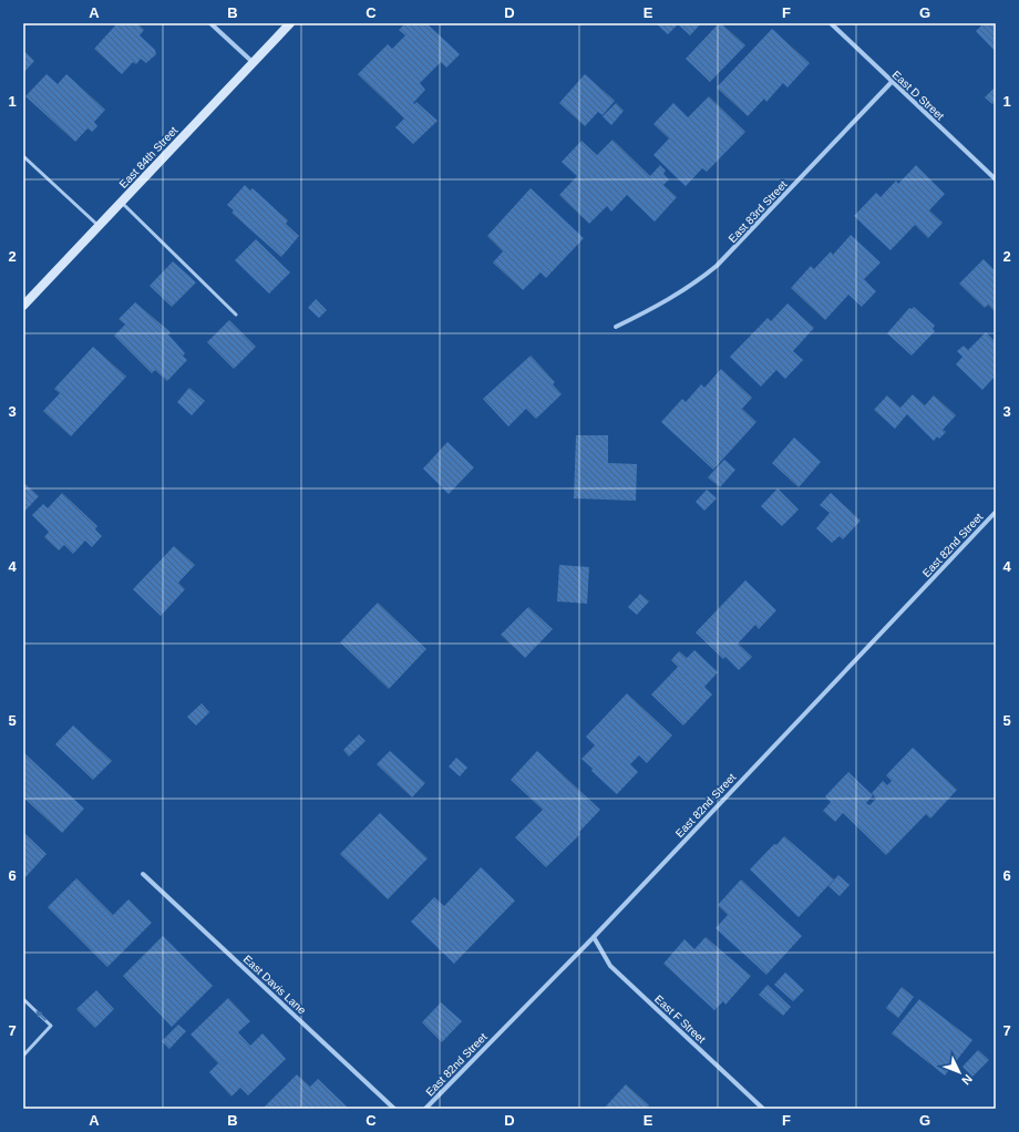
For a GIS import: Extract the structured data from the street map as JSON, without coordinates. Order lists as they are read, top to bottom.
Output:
{
  "streets": {
    "street": [
      "East D Street",
      "East 84th Street",
      "East 83rd Street",
      "East 82nd Street",
      "East Davis Lane",
      "East F Street"
    ]
  },
  "crossings": [
    ["East D Street", "East 83rd Street"],
    ["East 82nd Street", "East F Street"]
  ],
  "north": "bottom right",
  "grid": {
    "columns": [
      "A",
      "B",
      "C",
      "D",
      "E",
      "F",
      "G"
    ],
    "rows": [
      "1",
      "2",
      "3",
      "4",
      "5",
      "6",
      "7"
    ]
  }
}
